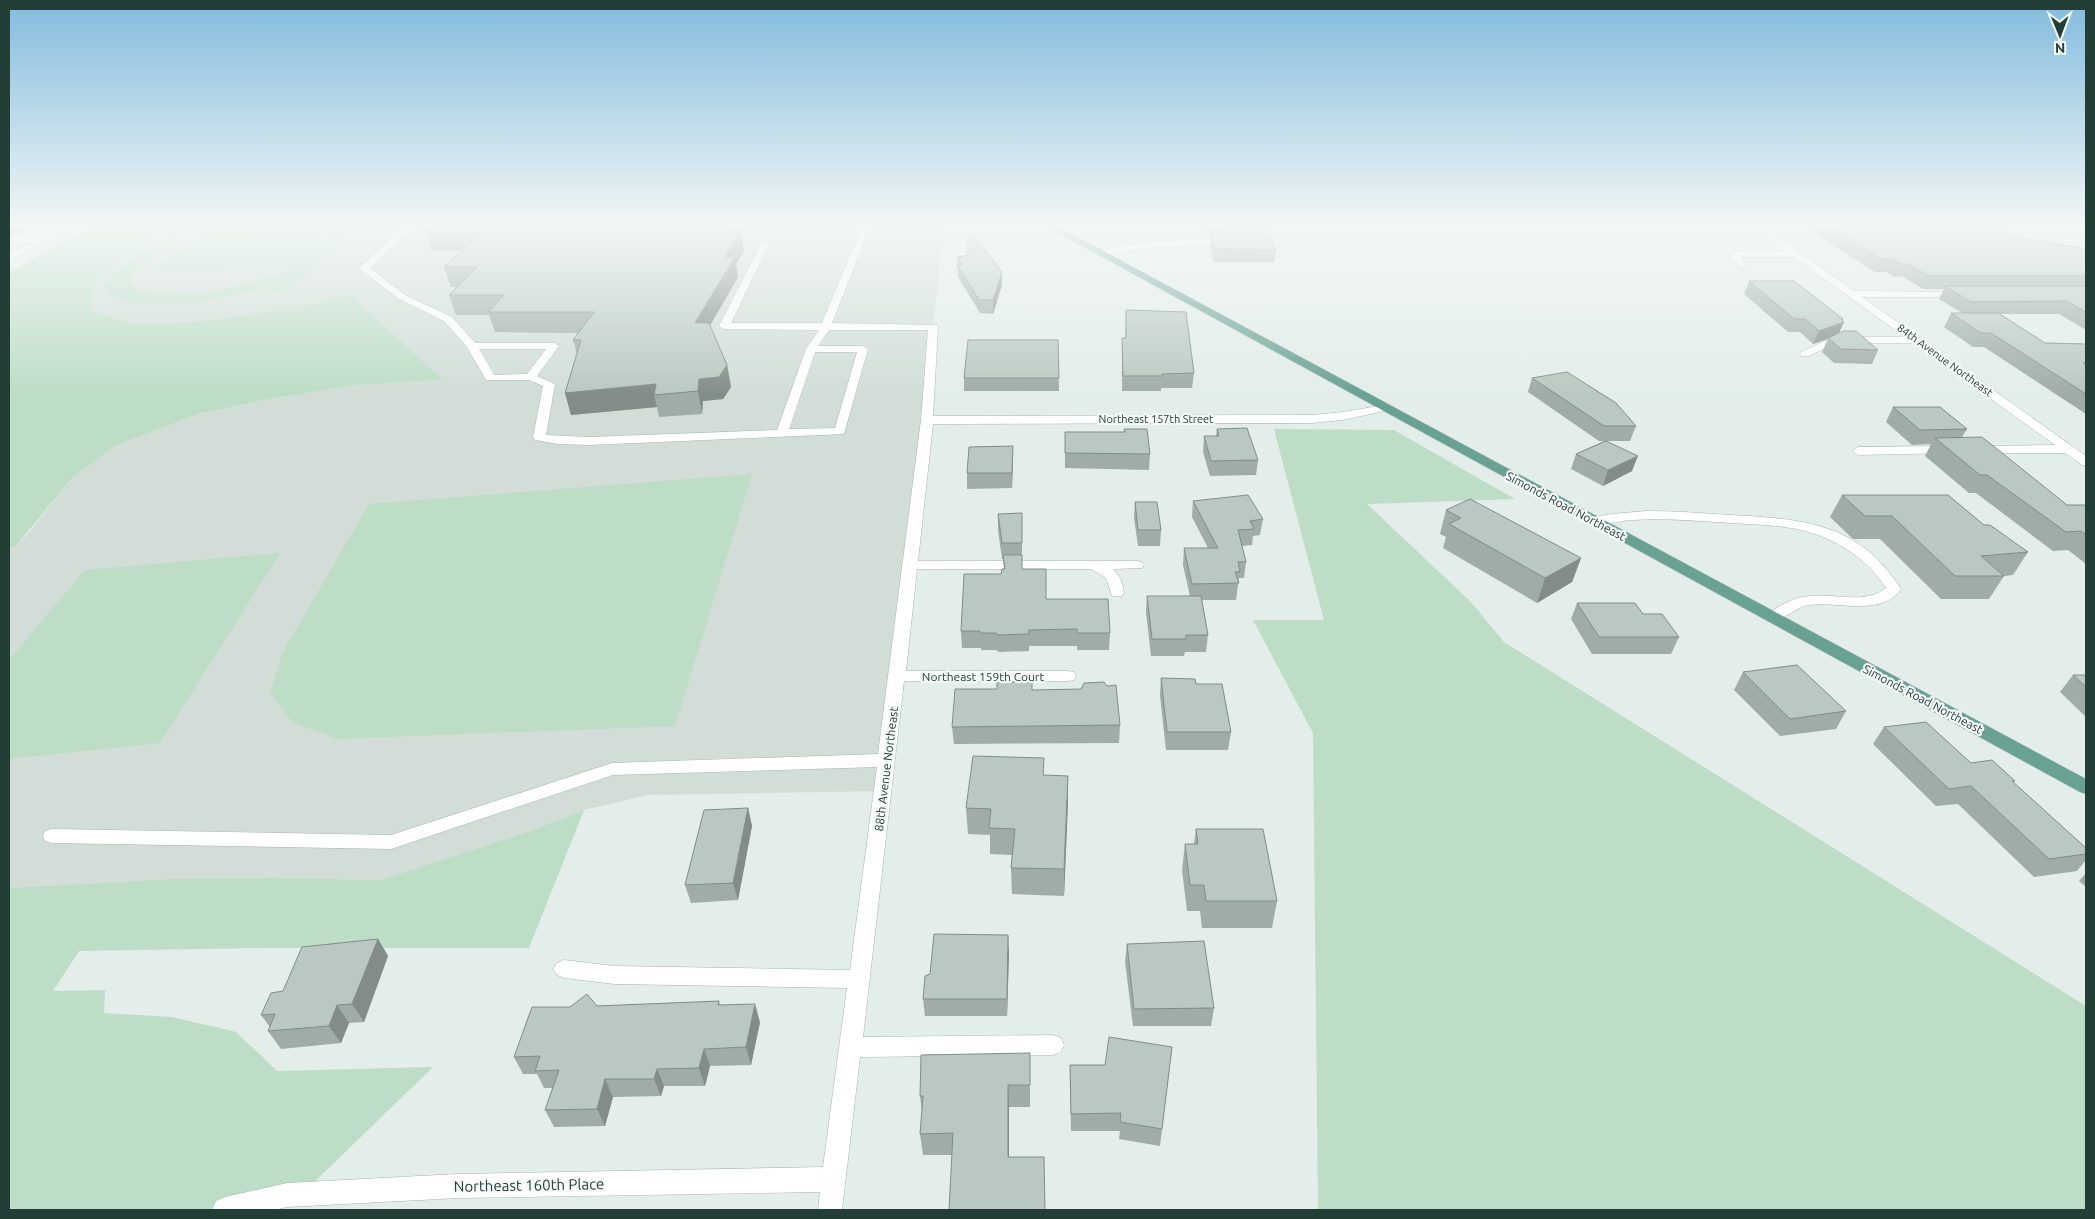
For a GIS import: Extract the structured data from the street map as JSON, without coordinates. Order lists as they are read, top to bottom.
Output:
{
  "streets": {
    "main road": ["Simonds Road Northeast"],
    "street": [
      "84th Avenue Northeast",
      "Northeast 157th Street",
      "Northeast 159th Court",
      "88th Avenue Northeast",
      "Northeast 160th Place"
    ]
  },
  "crossings": [
    ["Northeast 157th Street", "Simonds Road Northeast"],
    ["Northeast 157th Street", "88th Avenue Northeast"],
    ["Northeast 159th Court", "88th Avenue Northeast"],
    ["88th Avenue Northeast", "Northeast 160th Place"]
  ],
  "north": "bottom"
}
